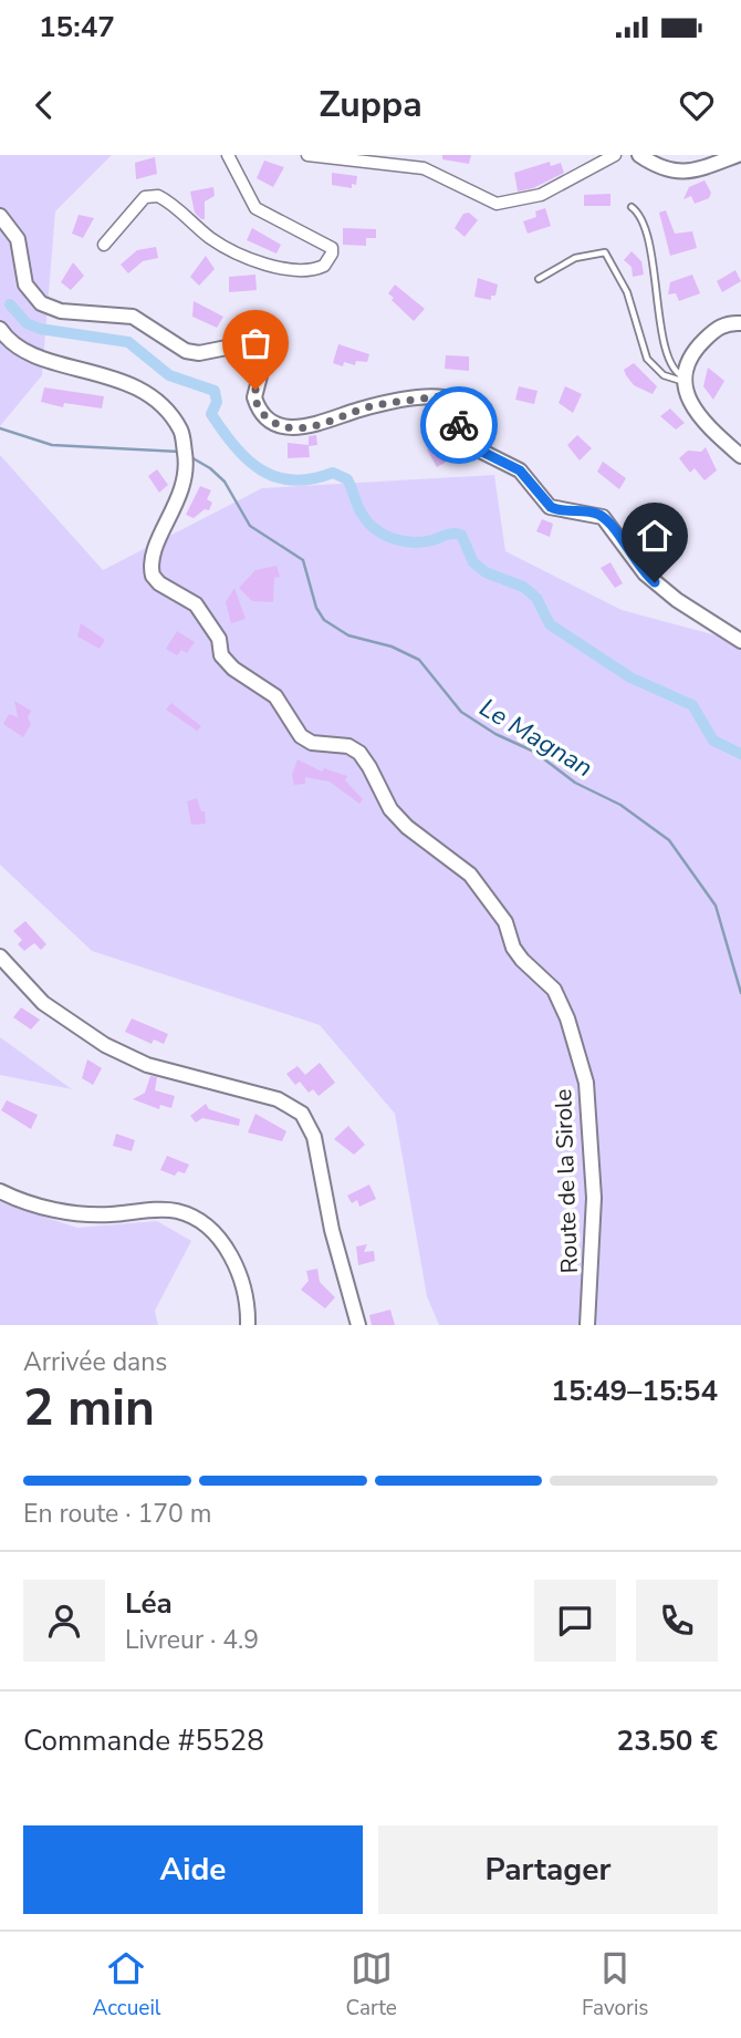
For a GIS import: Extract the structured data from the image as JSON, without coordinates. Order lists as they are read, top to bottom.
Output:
{
  "streets": {
    "street": ["Route de la Sirole"]
  },
  "water": ["Le Magnan"],
  "page": {
    "status": "15:47",
    "header": "Zuppa",
    "heading": ["2 min", "Arrivée dans", "15:49–15:54"],
    "panel": [
      "Léa",
      "Livreur · 4.9",
      "Commande #5528",
      "23.50 €"
    ],
    "bar": "En route · 170 m",
    "buttons": ["Aide", "Partager"],
    "tabs": ["Accueil", "Carte", "Favoris"]
  }
}
